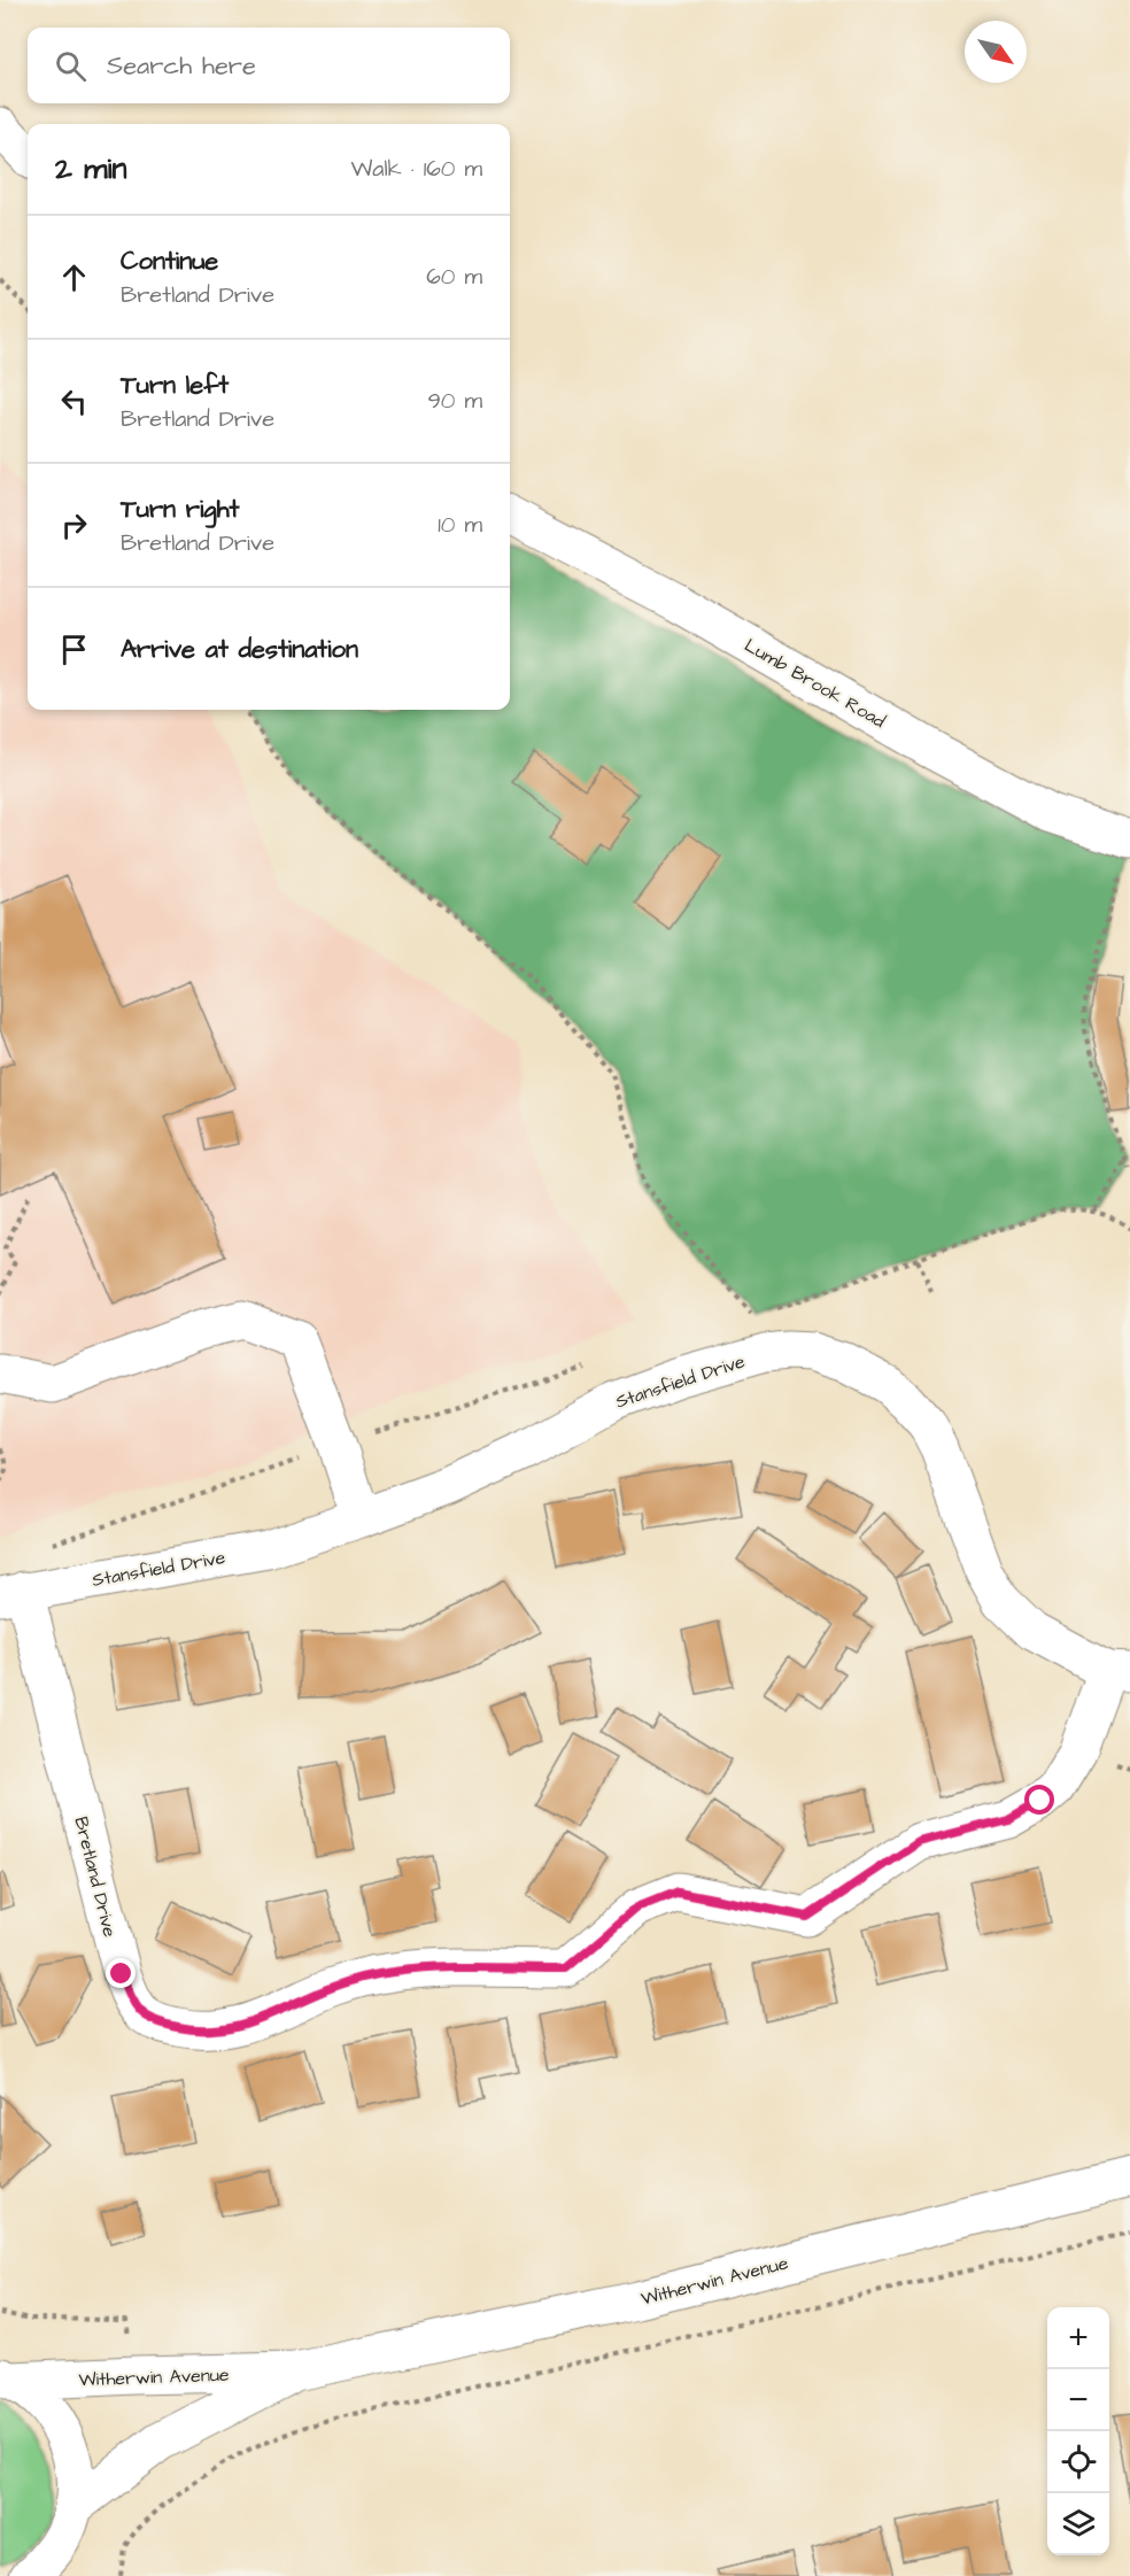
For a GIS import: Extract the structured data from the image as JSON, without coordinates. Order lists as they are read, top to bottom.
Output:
{
  "streets": {
    "street": [
      "Lumb Brook Road",
      "Stansfield Drive",
      "Bretland Drive",
      "Witherwin Avenue"
    ]
  },
  "crossings": [
    ["Stansfield Drive", "Bretland Drive"]
  ],
  "north": "bottom right",
  "page": {
    "search": "Search here",
    "heading": ["2 min", "Walk · 160 m"],
    "list": [
      ["Continue", "Bretland Drive", "60 m"],
      ["Turn left", "Bretland Drive", "90 m"],
      ["Turn right", "Bretland Drive", "10 m"],
      "Arrive at destination"
    ],
    "map_buttons": ["+", "−"]
  }
}
